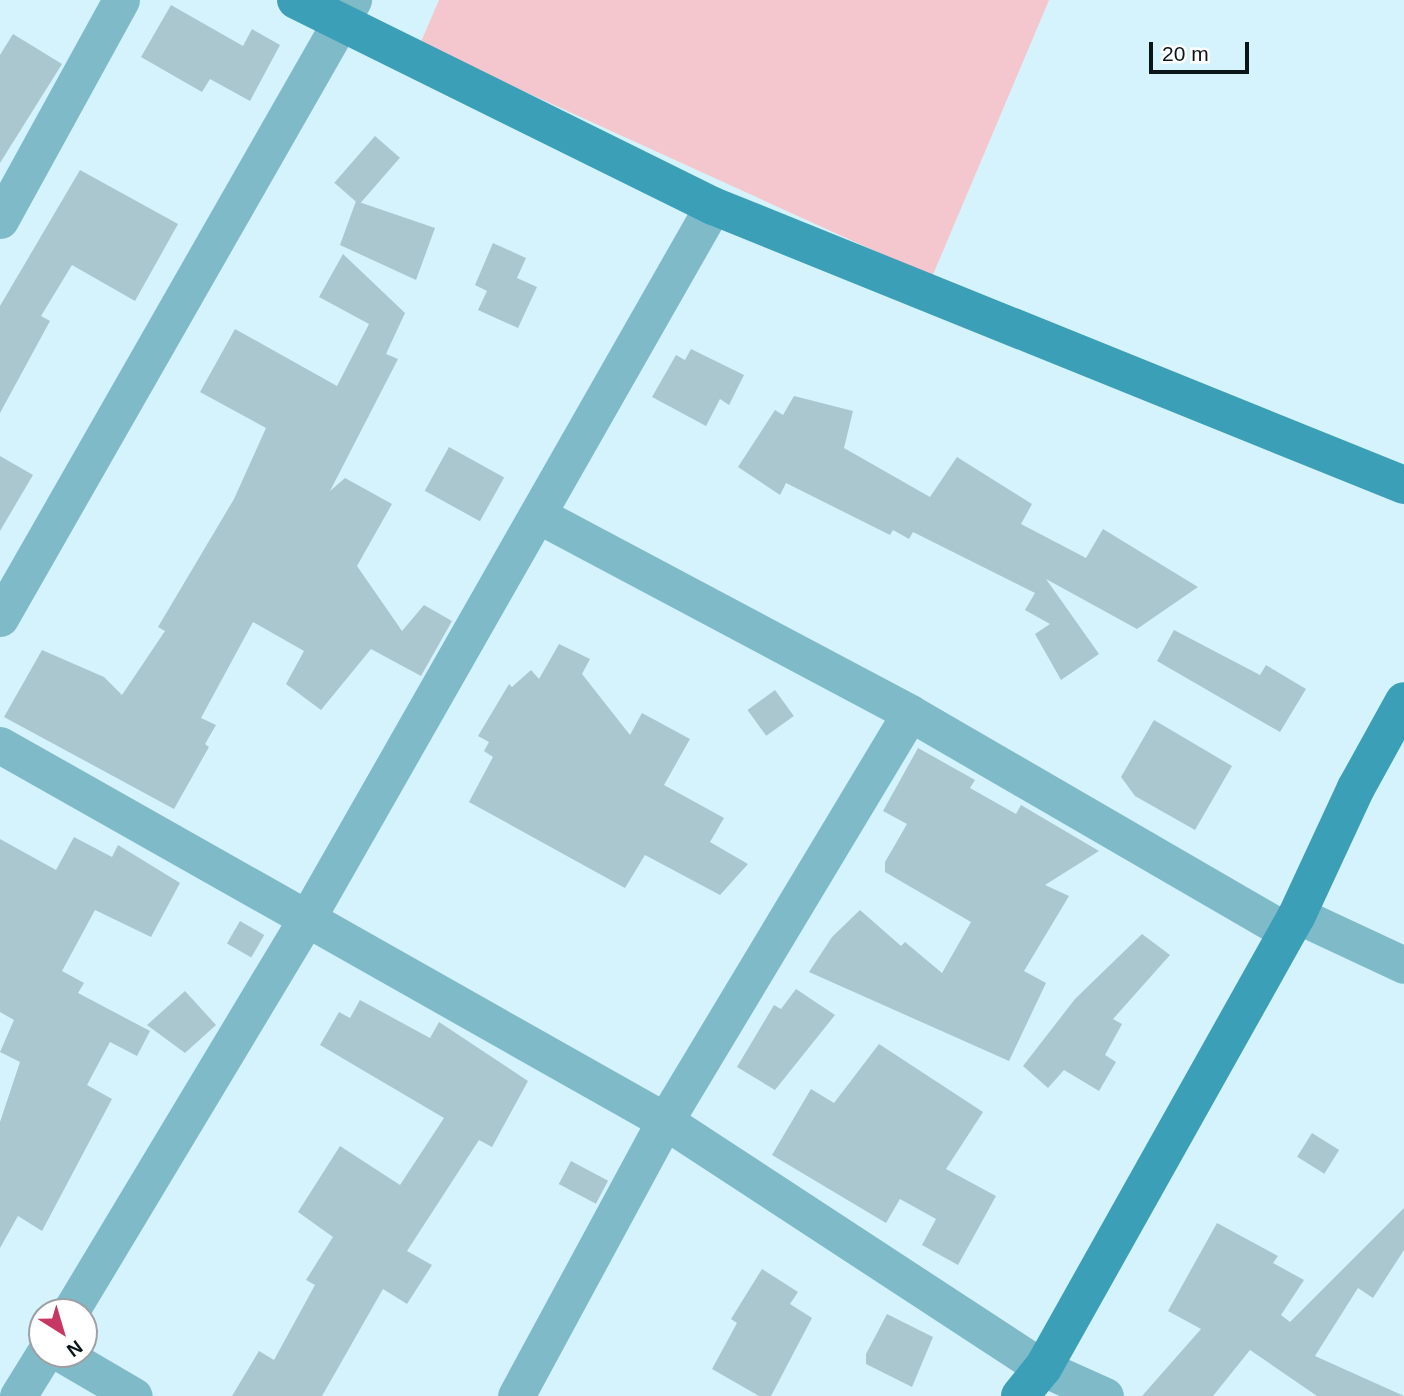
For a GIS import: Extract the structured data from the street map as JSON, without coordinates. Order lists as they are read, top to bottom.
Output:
{
  "scale_bar": "20 m",
  "north": "bottom right"
}
